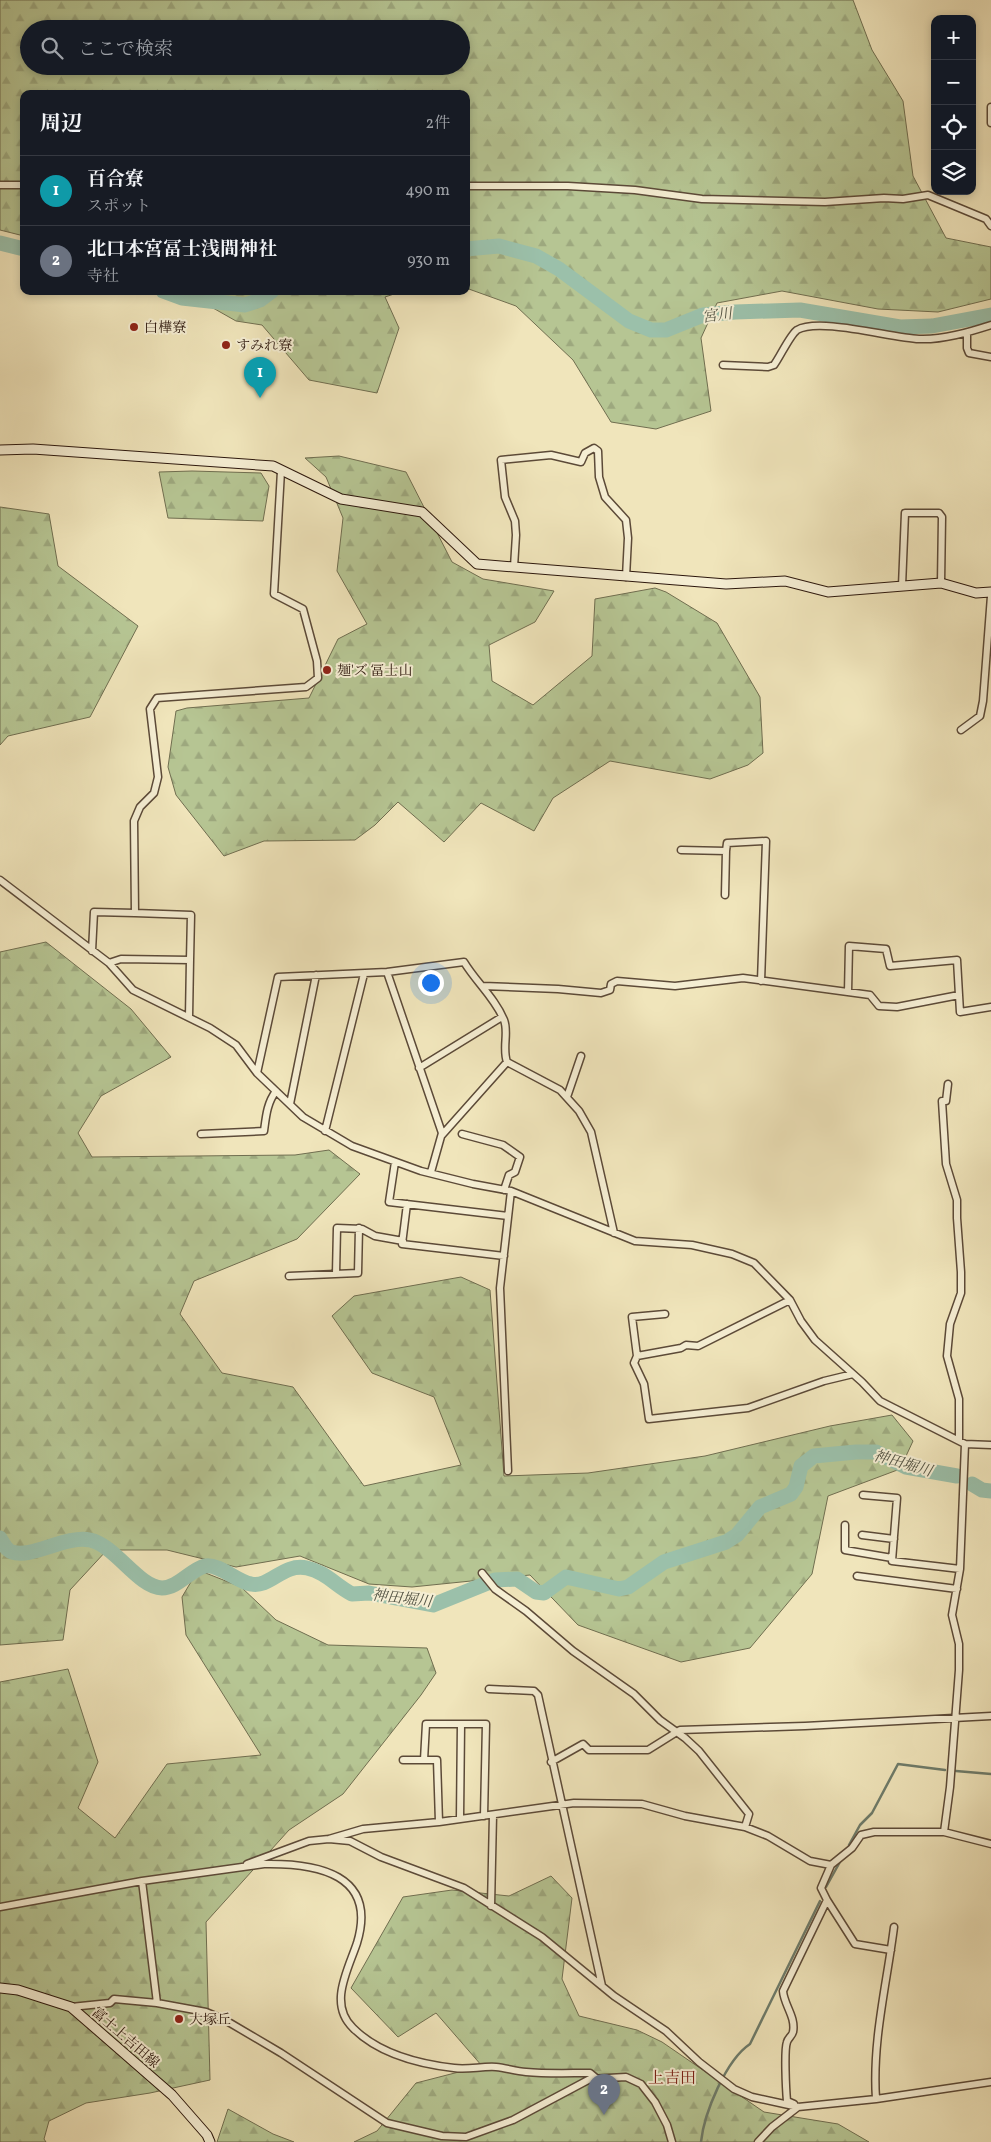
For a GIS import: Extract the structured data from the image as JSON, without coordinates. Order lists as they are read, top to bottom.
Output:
{
  "streets": {
    "street": ["富士上吉田線"]
  },
  "districts": ["上吉田"],
  "water": ["宮川", "神田堀川"],
  "places": [
    "白樺寮",
    "すみれ寮",
    "麺'ズ 冨士山",
    "大塚丘"
  ],
  "page": {
    "map_buttons": ["+", "−"],
    "search": "ここで検索",
    "heading": ["周辺", "2件"],
    "list": [
      {
        "mark": "1",
        "name": "百合寮",
        "note": "スポット",
        "value": "490 m"
      },
      {
        "mark": "2",
        "name": "北口本宮冨士浅間神社",
        "note": "寺社",
        "value": "930 m"
      }
    ],
    "pins": ["1", "2"]
  }
}
